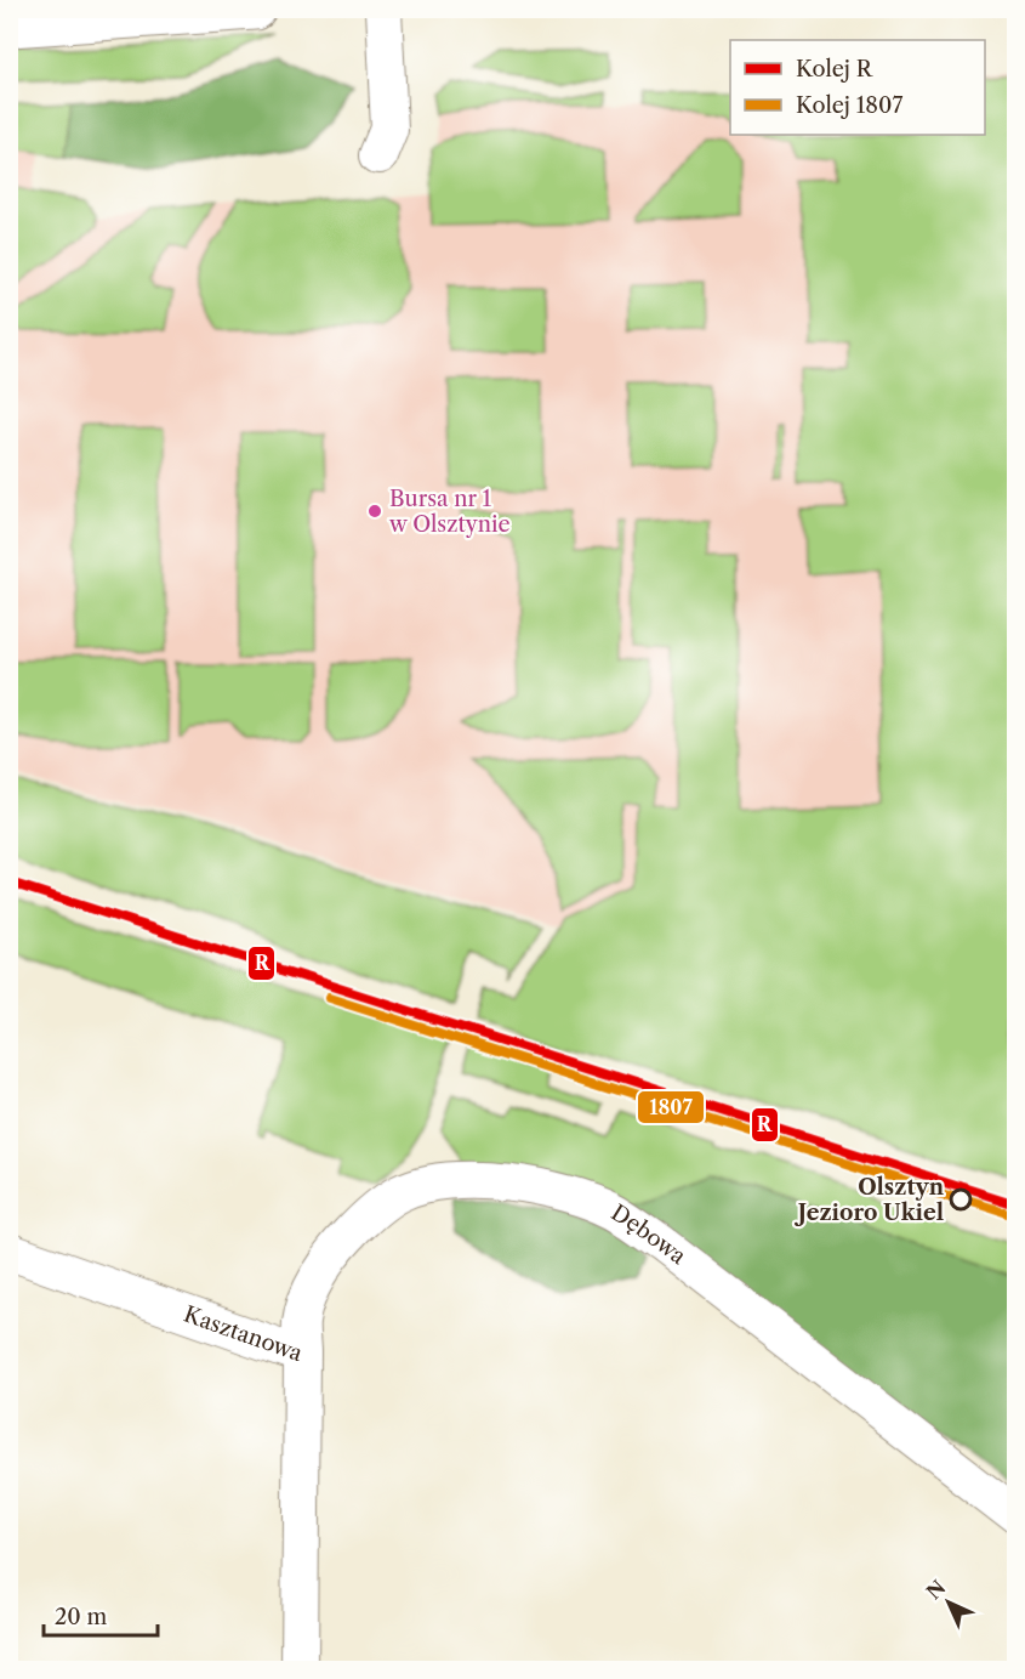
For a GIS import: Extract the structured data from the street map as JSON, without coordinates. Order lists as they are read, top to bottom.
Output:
{
  "streets": {
    "street": ["Dębowa", "Kasztanowa"]
  },
  "crossings": [
    ["Dębowa", "Kasztanowa"]
  ],
  "places": ["Bursa nr 1 w Olsztynie", "Olsztyn Jezioro Ukiel"],
  "lines": ["rail line R", "rail line 1807"],
  "legend": ["Kolej R", "Kolej 1807"],
  "scale_bar": "20 m",
  "north": "top left"
}
